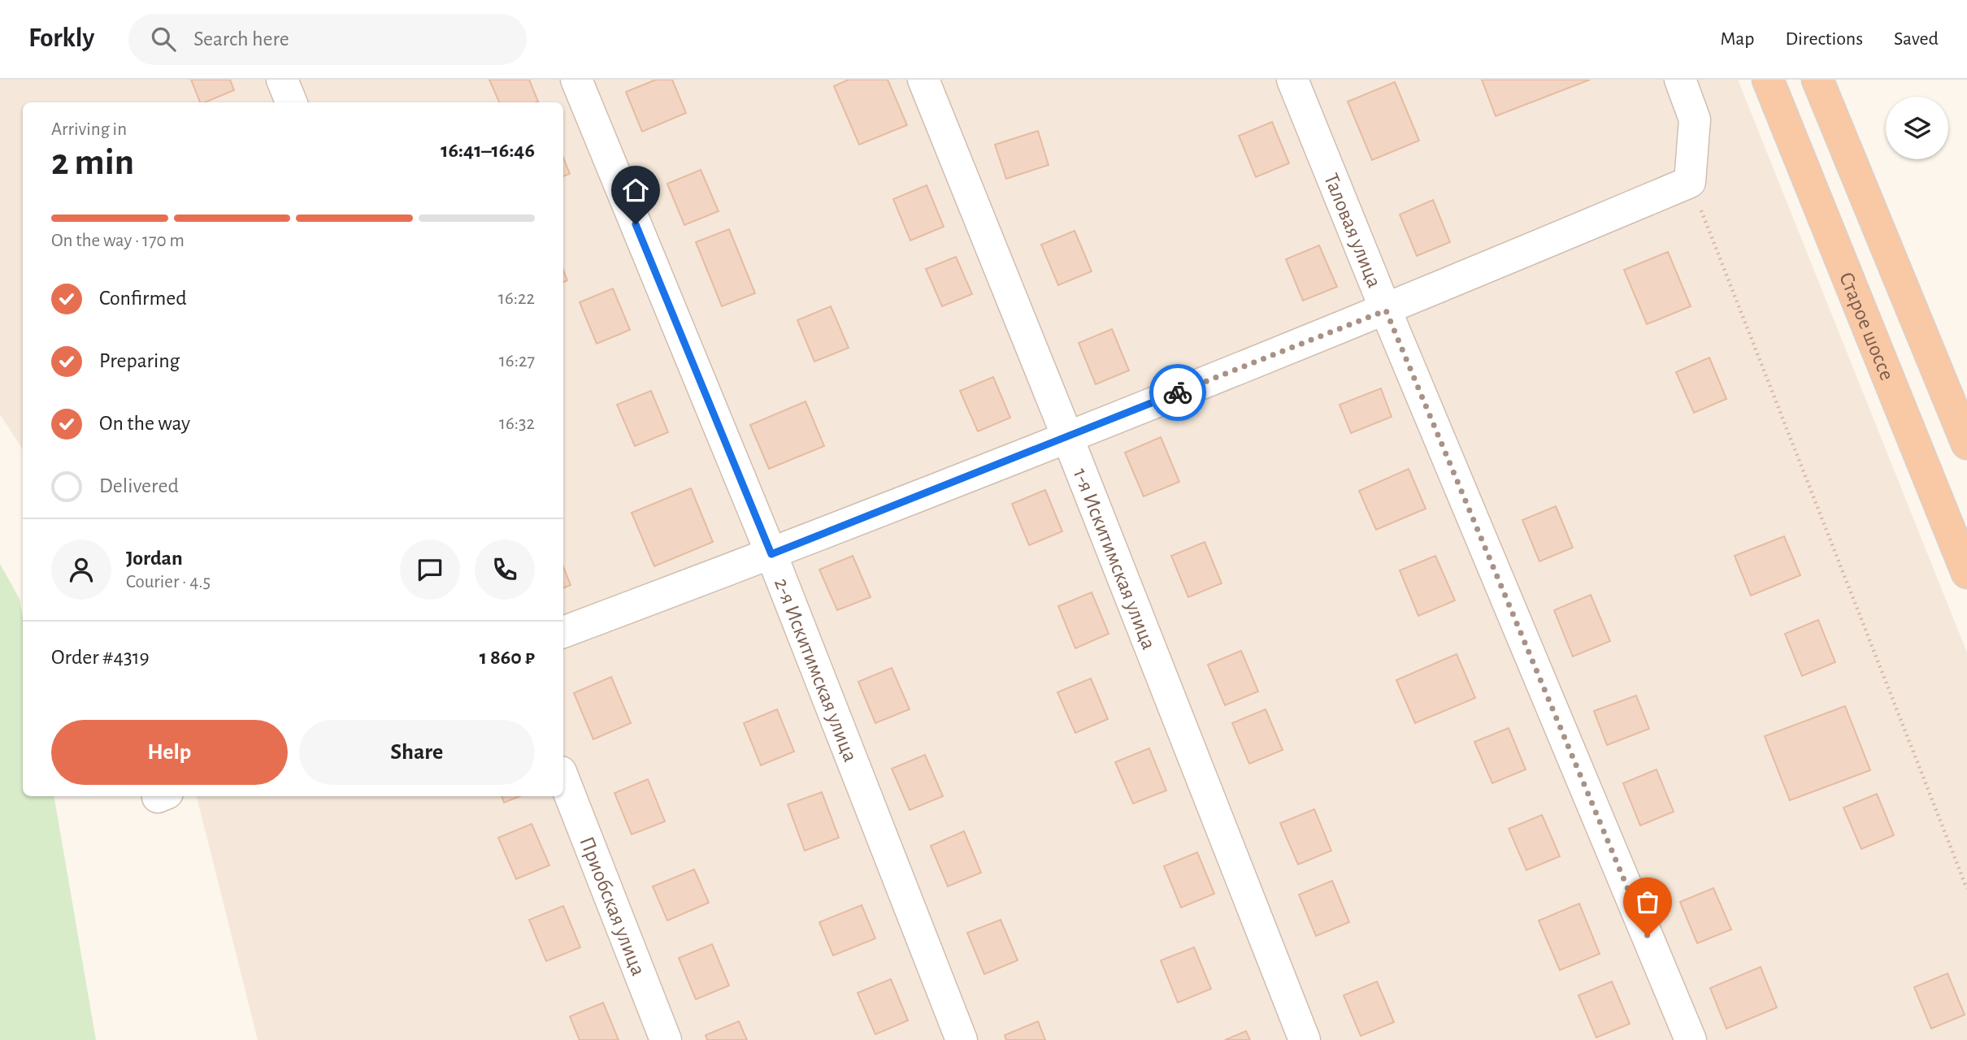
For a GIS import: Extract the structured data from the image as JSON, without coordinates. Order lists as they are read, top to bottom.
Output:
{
  "streets": {
    "highway": ["Старое шоссе"],
    "street": [
      "Таловая улица",
      "1-я Искитимская улица",
      "2-я Искитимская улица",
      "Приобская улица"
    ]
  },
  "page": {
    "header": "Forkly",
    "search": "Search here",
    "nav": ["Map", "Directions", "Saved"],
    "heading": ["2 min", "Arriving in", "16:41–16:46"],
    "panel": [
      "Jordan",
      "Courier · 4.5",
      "Order #4319",
      "1 860 ₽"
    ],
    "bar": "On the way · 170 m",
    "list": [
      ["Confirmed", "16:22"],
      ["Preparing", "16:27"],
      ["On the way", "16:32"],
      "Delivered"
    ],
    "buttons": ["Help", "Share"]
  }
}
